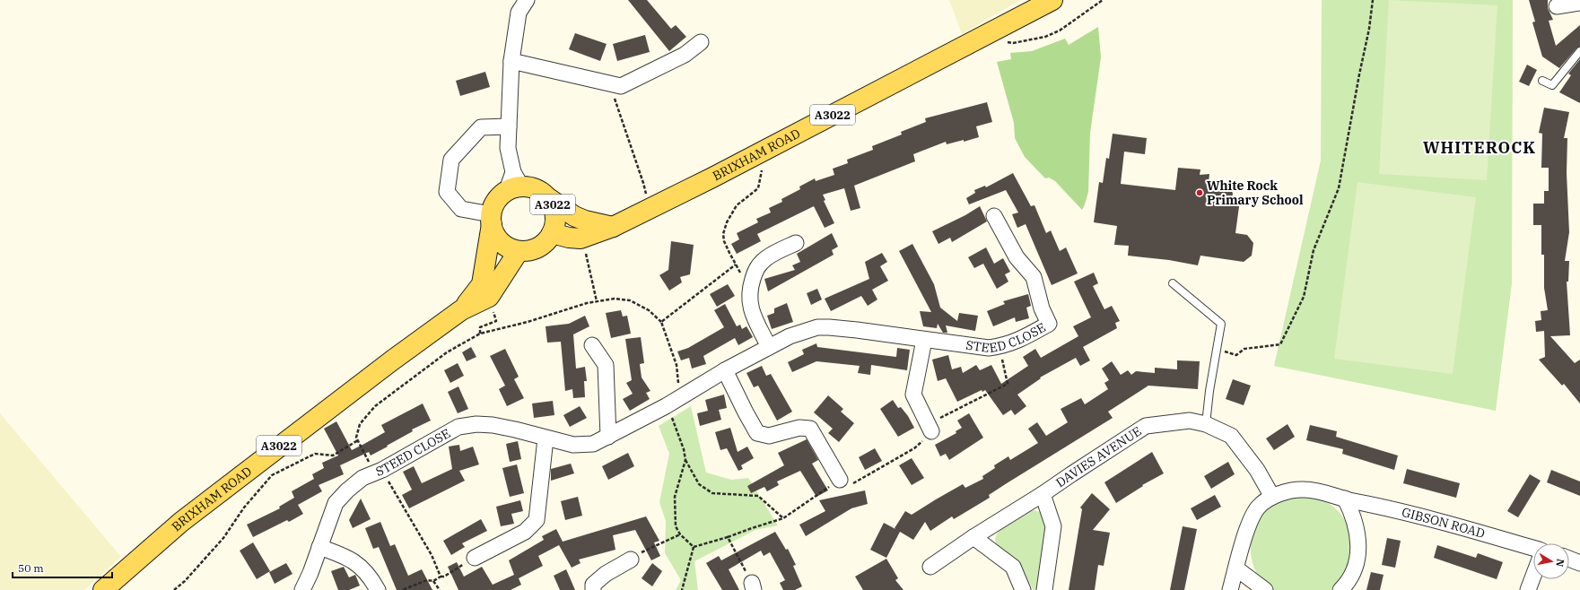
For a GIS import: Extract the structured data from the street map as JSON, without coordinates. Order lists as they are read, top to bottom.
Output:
{
  "streets": {
    "main road": ["A3022", "BRIXHAM ROAD"],
    "street": ["STEED CLOSE", "DAVIES AVENUE", "GIBSON ROAD"]
  },
  "crossings": [
    ["A3022", "BRIXHAM ROAD"],
    ["DAVIES AVENUE", "GIBSON ROAD"]
  ],
  "districts": ["WHITEROCK"],
  "places": ["White Rock Primary School"],
  "scale_bar": "50 m",
  "north": "right"
}
